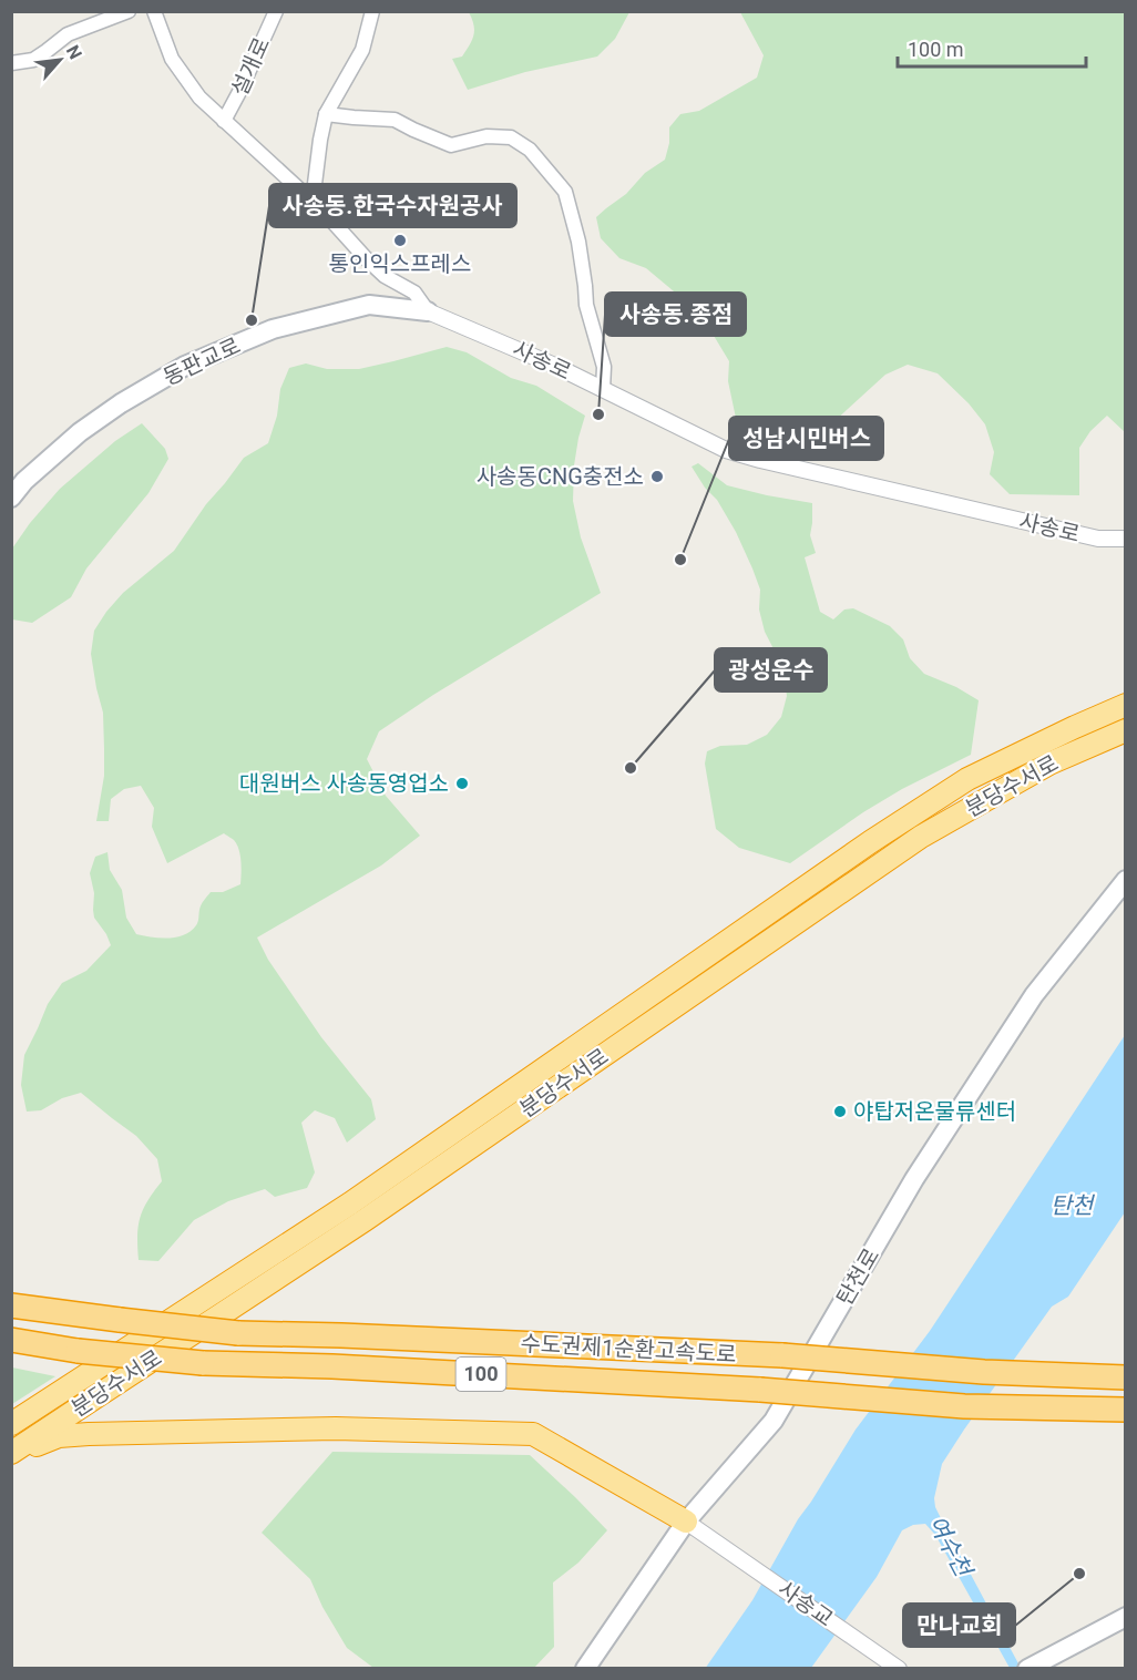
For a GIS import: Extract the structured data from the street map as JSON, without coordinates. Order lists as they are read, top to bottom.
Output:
{
  "streets": {
    "highway": ["분당수서로", "수도권제1순환고속도로", "100"],
    "main road": ["동판교로", "탄천로"],
    "street": ["설개로", "사송로", "사송교"]
  },
  "crossings": [
    ["설개로", "사송로"],
    ["사송로", "동판교로"],
    ["탄천로", "사송교"]
  ],
  "water": ["탄천", "여수천"],
  "places": [
    "통인익스프레스",
    "사송동.한국수자원공사",
    "사송동.종점",
    "사송동CNG충전소",
    "성남시민버스",
    "광성운수",
    "대원버스 사송동영업소",
    "야탑저온물류센터",
    "만나교회"
  ],
  "scale_bar": "100 m",
  "north": "top right"
}
